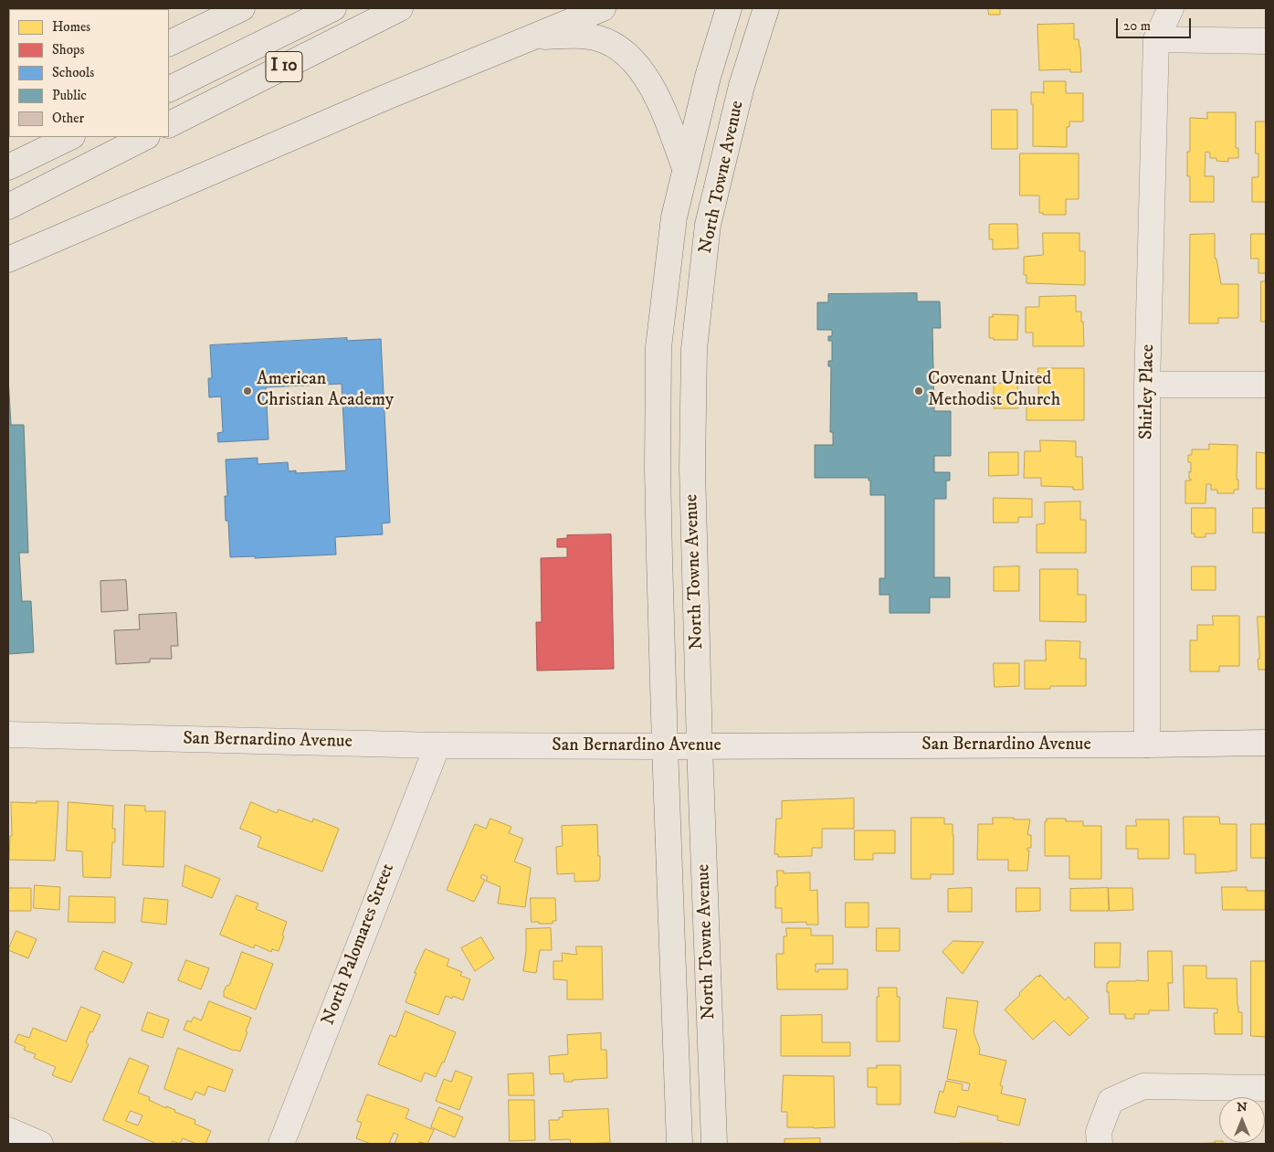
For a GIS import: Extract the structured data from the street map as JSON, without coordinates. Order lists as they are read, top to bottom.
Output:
{
  "streets": {
    "main road": ["I 10", "North Towne Avenue"],
    "street": ["Shirley Place", "San Bernardino Avenue", "North Palomares Street"]
  },
  "crossings": [
    ["North Towne Avenue", "San Bernardino Avenue"],
    ["Shirley Place", "San Bernardino Avenue"],
    ["San Bernardino Avenue", "North Palomares Street"]
  ],
  "places": ["American Christian Academy", "Covenant United Methodist Church"],
  "legend": [
    "Homes",
    "Shops",
    "Schools",
    "Public",
    "Other"
  ],
  "scale_bar": "20 m",
  "north": "top"
}
